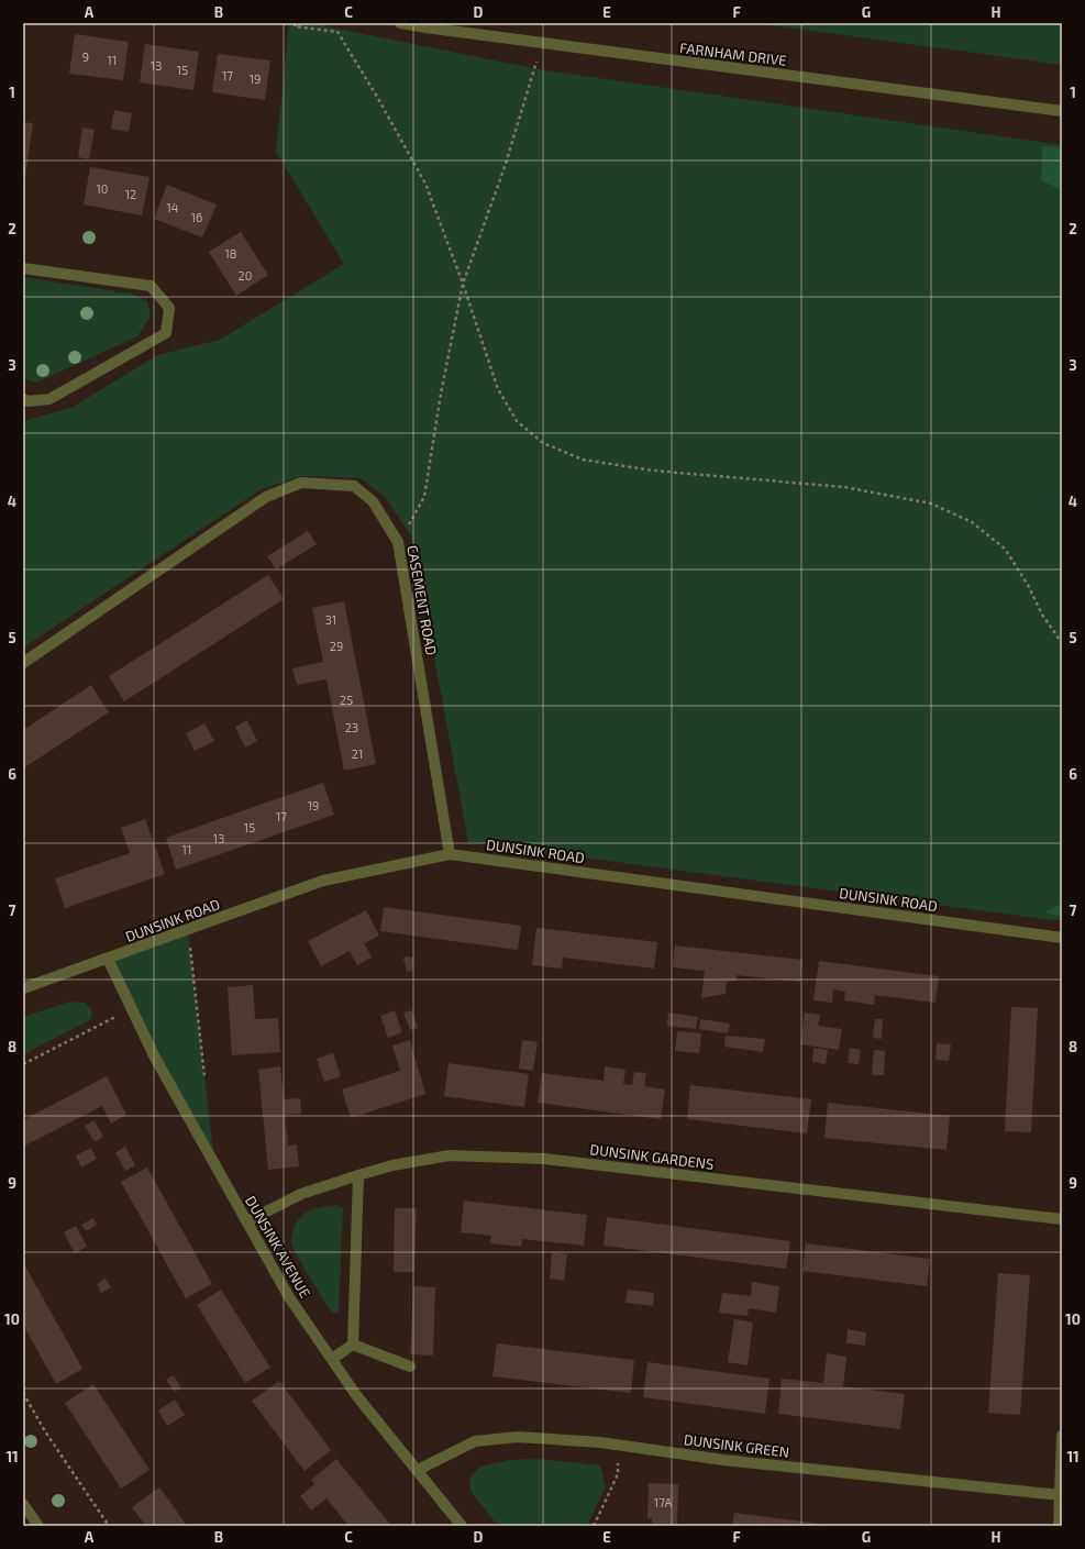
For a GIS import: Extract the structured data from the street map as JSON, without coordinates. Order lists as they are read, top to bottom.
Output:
{
  "streets": {
    "street": [
      "FARNHAM DRIVE",
      "CASEMENT ROAD",
      "DUNSINK ROAD",
      "DUNSINK GARDENS",
      "DUNSINK AVENUE",
      "DUNSINK GREEN"
    ]
  },
  "crossings": [
    ["CASEMENT ROAD", "DUNSINK ROAD"],
    ["DUNSINK ROAD", "DUNSINK AVENUE"],
    ["DUNSINK GARDENS", "DUNSINK AVENUE"],
    ["DUNSINK AVENUE", "DUNSINK GREEN"]
  ],
  "house_numbers": [
    "9",
    "11",
    "13",
    "15",
    "17",
    "19",
    "10",
    "12",
    "14",
    "16",
    "18",
    "20",
    "31",
    "29",
    "25",
    "23",
    "21",
    "19",
    "17",
    "15",
    "13",
    "11",
    "17A"
  ],
  "grid": {
    "columns": [
      "A",
      "B",
      "C",
      "D",
      "E",
      "F",
      "G",
      "H"
    ],
    "rows": [
      "1",
      "2",
      "3",
      "4",
      "5",
      "6",
      "7",
      "8",
      "9",
      "10",
      "11"
    ]
  }
}
